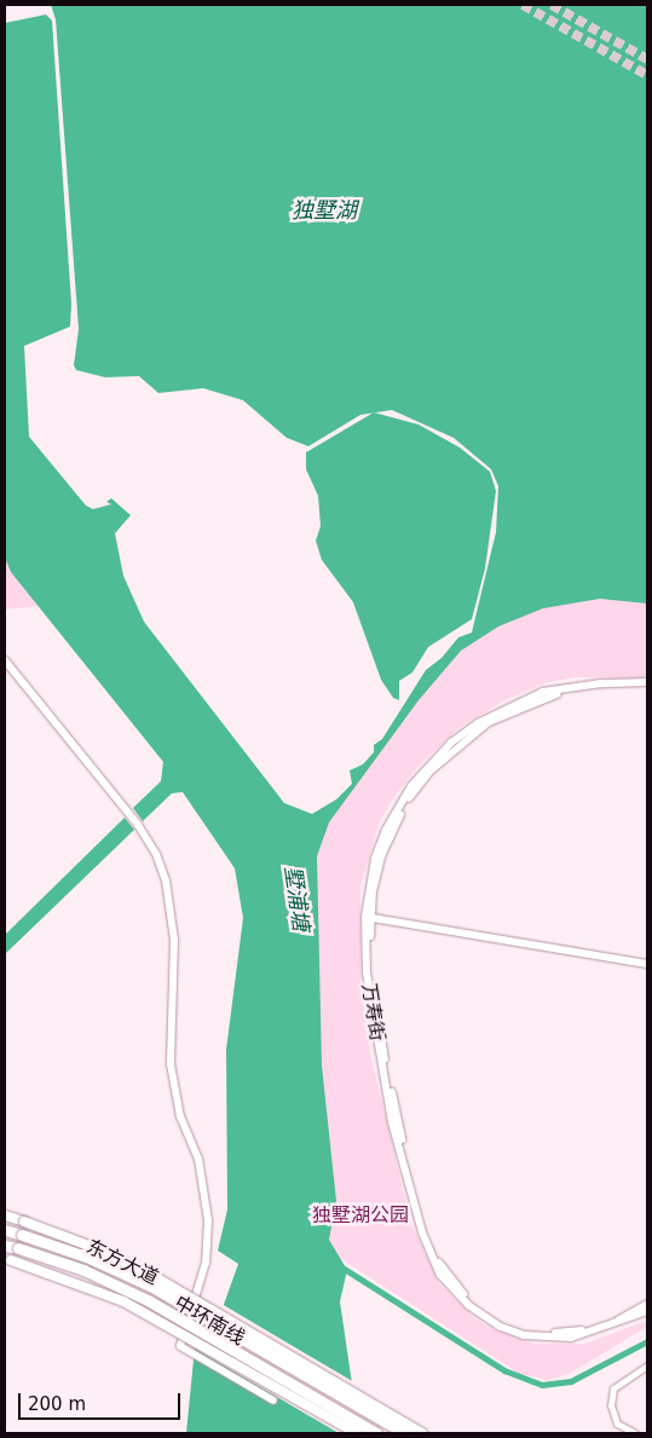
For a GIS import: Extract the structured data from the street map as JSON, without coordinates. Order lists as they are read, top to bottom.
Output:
{
  "streets": {
    "highway": ["中环南线"],
    "main road": ["东方大道"],
    "street": ["万寿街"]
  },
  "water": ["独墅湖", "墅浦塘"],
  "parks": ["独墅湖公园"],
  "scale_bar": "200 m"
}
